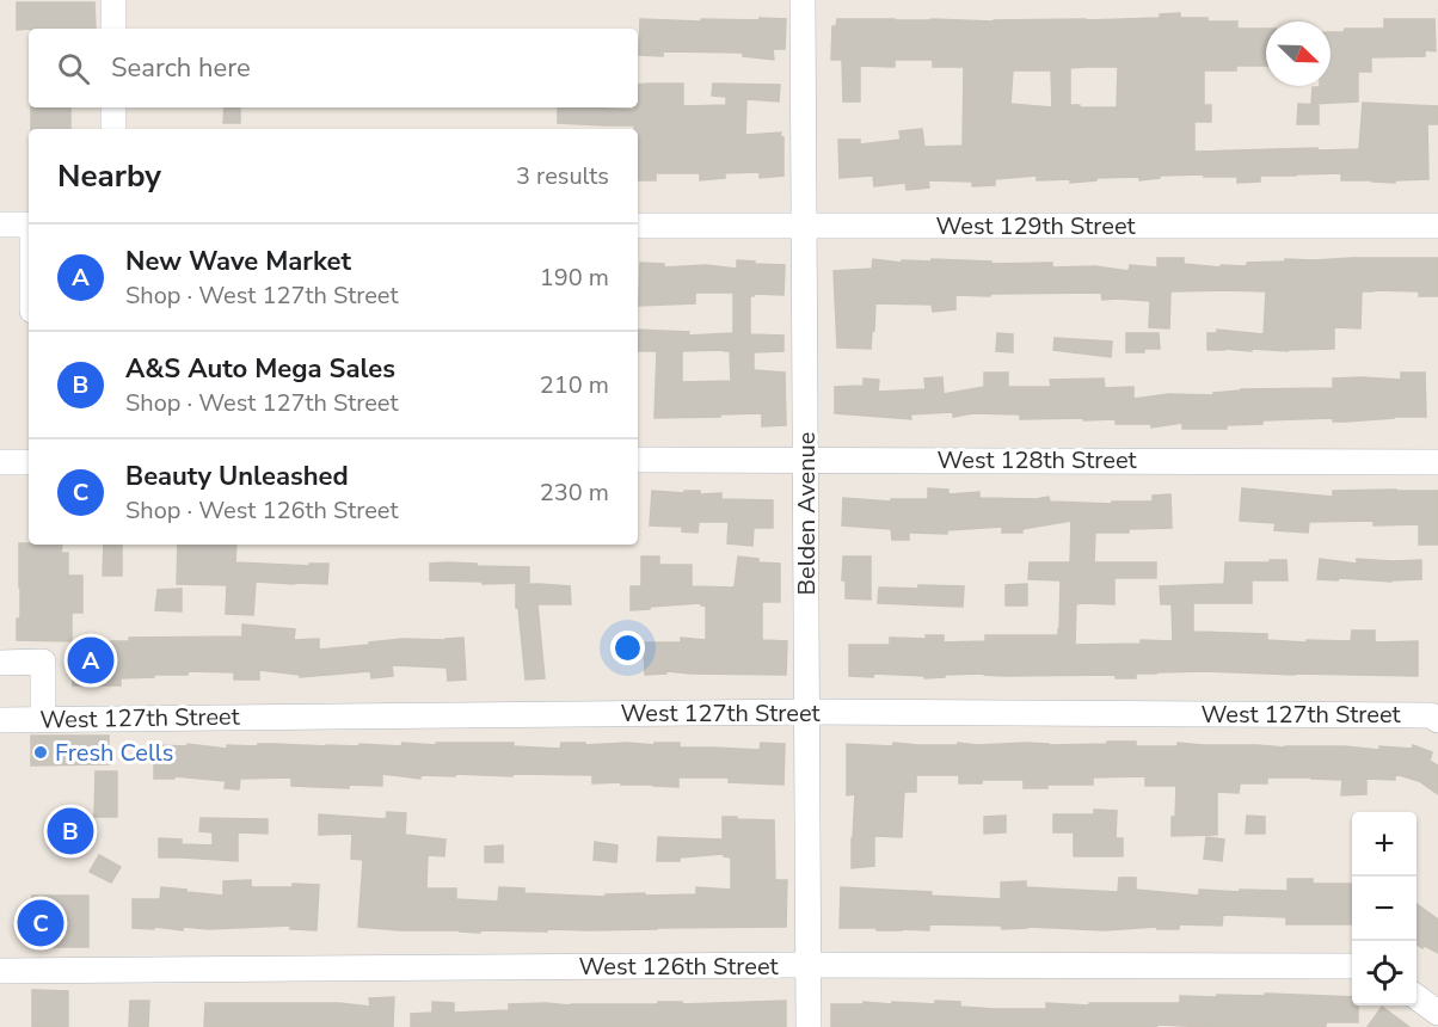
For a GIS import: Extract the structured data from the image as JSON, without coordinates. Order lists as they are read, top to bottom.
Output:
{
  "streets": {
    "street": [
      "West 129th Street",
      "West 128th Street",
      "Belden Avenue",
      "West 127th Street",
      "West 126th Street"
    ]
  },
  "crossings": [
    ["West 129th Street", "Belden Avenue"],
    ["West 128th Street", "Belden Avenue"],
    ["Belden Avenue", "West 127th Street"],
    ["Belden Avenue", "West 126th Street"]
  ],
  "places": ["Fresh Cells"],
  "north": "bottom right",
  "page": {
    "search": "Search here",
    "heading": ["Nearby", "3 results"],
    "list": [
      {
        "mark": "A",
        "name": "New Wave Market",
        "note": "Shop · West 127th Street",
        "value": "190 m"
      },
      {
        "mark": "B",
        "name": "A&S Auto Mega Sales",
        "note": "Shop · West 127th Street",
        "value": "210 m"
      },
      {
        "mark": "C",
        "name": "Beauty Unleashed",
        "note": "Shop · West 126th Street",
        "value": "230 m"
      }
    ],
    "pins": ["A", "B", "C"],
    "map_buttons": ["+", "−"]
  }
}
